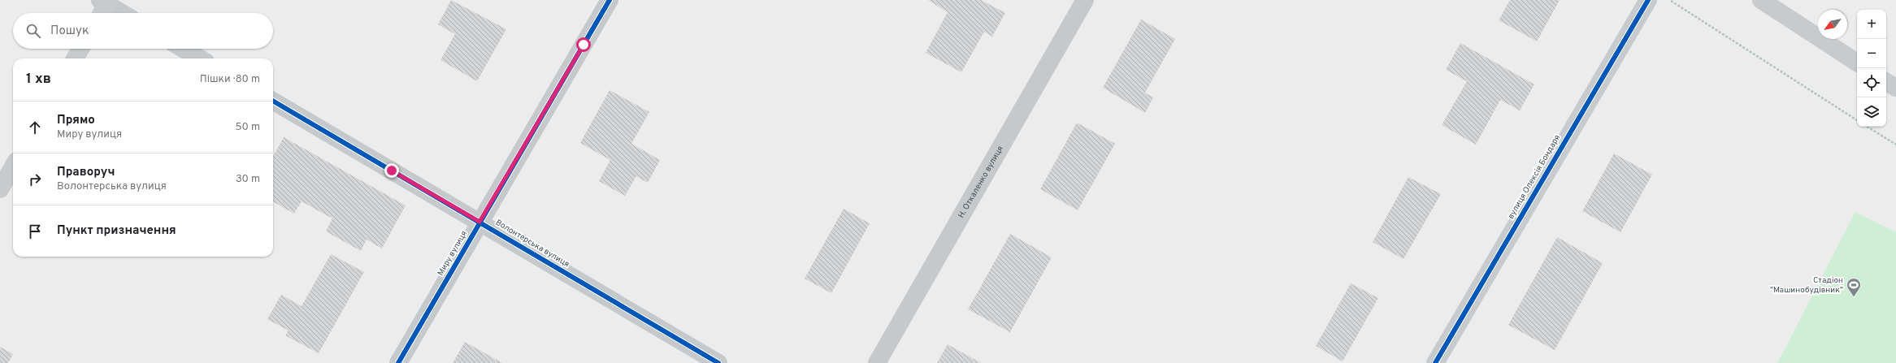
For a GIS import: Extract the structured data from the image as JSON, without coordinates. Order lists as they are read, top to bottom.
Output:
{
  "streets": {
    "street": [
      "вулиця Олексія Бондаря",
      "Н. Откаленко вулиця",
      "Волонтерська вулиця",
      "Миру вулиця"
    ]
  },
  "crossings": [
    ["Волонтерська вулиця", "Миру вулиця"]
  ],
  "places": {
    "sports": ["Стадіон \"Машинобудівник\""]
  },
  "north": "bottom left",
  "page": {
    "map_buttons": ["+", "−"],
    "search": "Пошук",
    "heading": ["1 хв", "Пішки · 80 m"],
    "list": [
      ["Прямо", "Миру вулиця", "50 m"],
      ["Праворуч", "Волонтерська вулиця", "30 m"],
      "Пункт призначення"
    ]
  }
}
